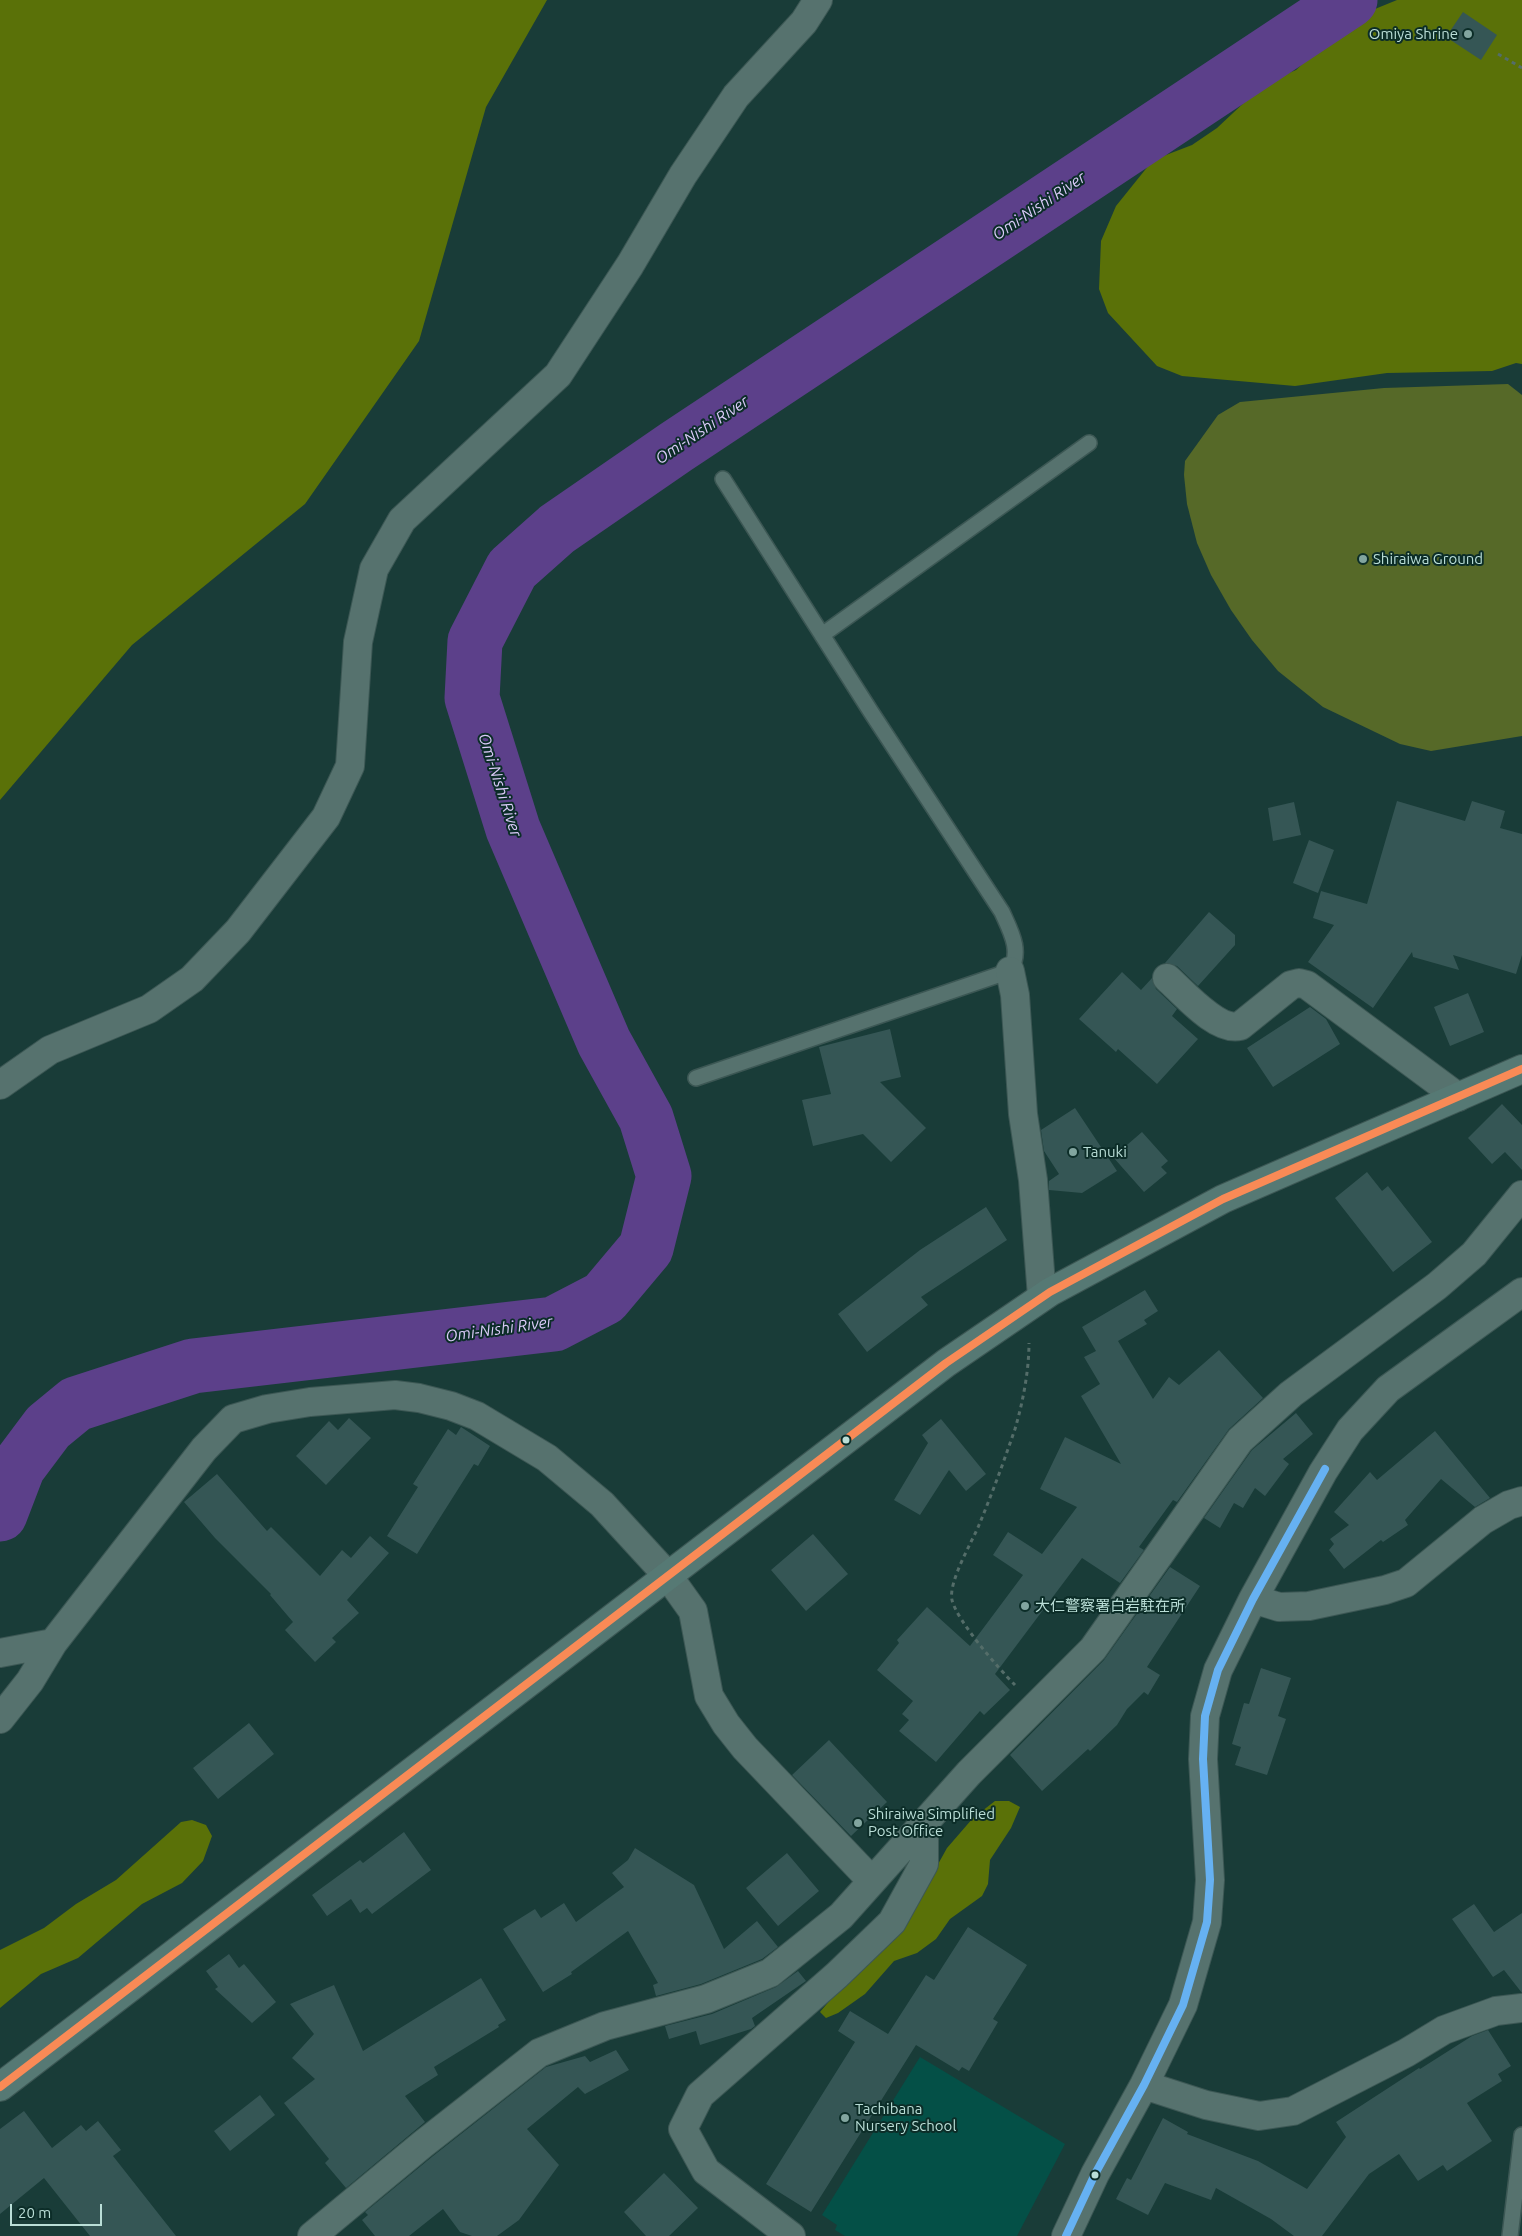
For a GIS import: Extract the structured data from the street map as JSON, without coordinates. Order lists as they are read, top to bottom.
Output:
{
  "water": ["Omi-Nishi River"],
  "places": [
    "Omiya Shrine",
    "Shiraiwa Ground",
    "Tanuki",
    "大仁警察署白岩駐在所",
    "Shiraiwa Simplified Post Office",
    "Tachibana Nursery School"
  ],
  "scale_bar": "20 m"
}
